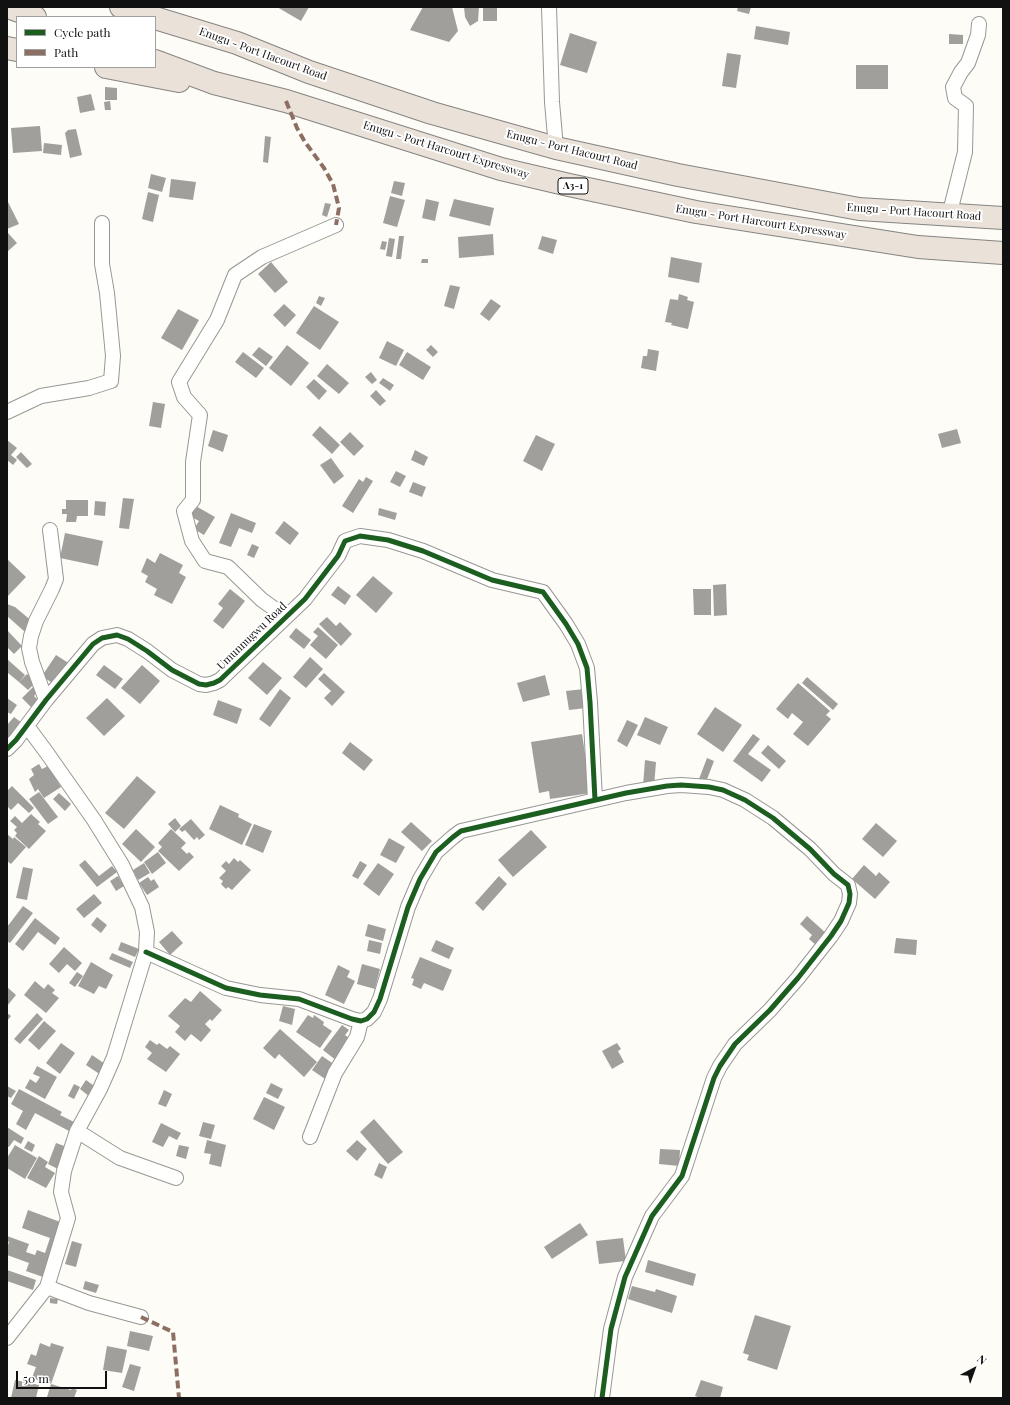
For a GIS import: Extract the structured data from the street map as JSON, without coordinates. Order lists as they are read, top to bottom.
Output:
{
  "streets": {
    "highway": ["Enugu - Port Hacourt Road", "Enugu - Port Harcourt Expressway", "A3-1"],
    "street": ["Umunnugwu Road"]
  },
  "legend": ["Cycle path", "Path"],
  "scale_bar": "50 m",
  "north": "top right"
}
